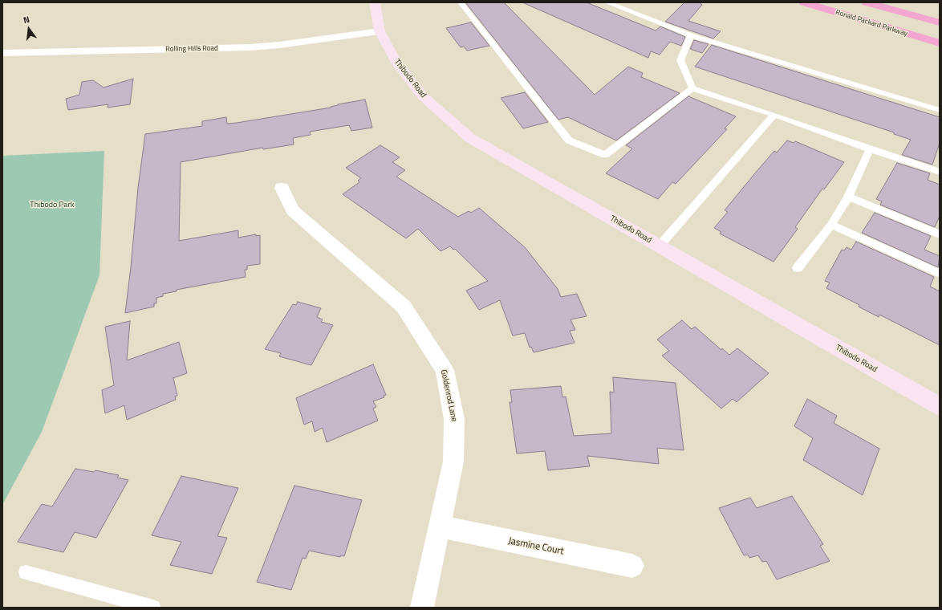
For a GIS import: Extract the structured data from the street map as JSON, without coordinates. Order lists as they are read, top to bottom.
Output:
{
  "streets": {
    "highway": ["Ronald Packard Parkway"],
    "street": [
      "Rolling Hills Road",
      "Thibodo Road",
      "Goldenrod Lane",
      "Jasmine Court"
    ]
  },
  "crossings": [
    ["Rolling Hills Road", "Thibodo Road"],
    ["Goldenrod Lane", "Jasmine Court"]
  ],
  "parks": ["Thibodo Park"],
  "north": "top"
}
